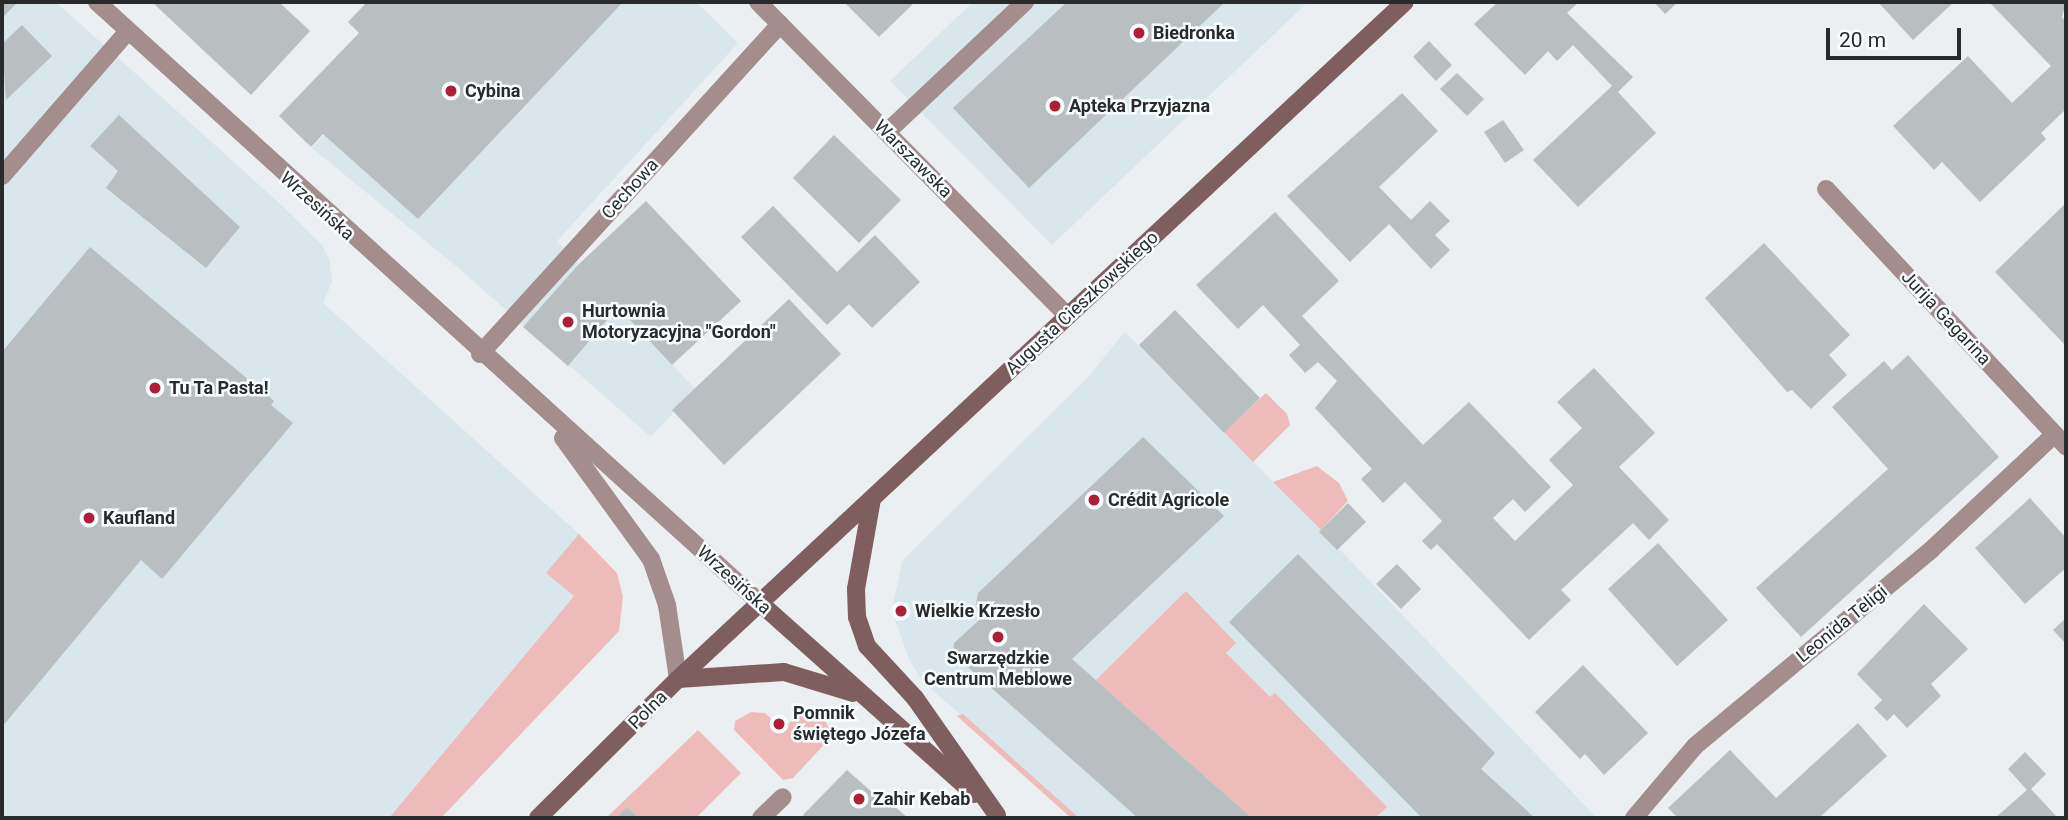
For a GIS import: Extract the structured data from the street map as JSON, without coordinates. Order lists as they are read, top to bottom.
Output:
{
  "streets": {
    "street": [
      "Warszawska",
      "Cechowa",
      "Wrzesińska",
      "Augusta Cieszkowskiego",
      "Jurija Gagarina",
      "Leonida Teligi",
      "Polna"
    ]
  },
  "crossings": [
    ["Warszawska", "Cechowa"],
    ["Warszawska", "Augusta Cieszkowskiego"],
    ["Cechowa", "Wrzesińska"],
    ["Wrzesińska", "Augusta Cieszkowskiego"],
    ["Wrzesińska", "Polna"],
    ["Augusta Cieszkowskiego", "Polna"],
    ["Jurija Gagarina", "Leonida Teligi"]
  ],
  "places": [
    "Biedronka",
    "Cybina",
    "Apteka Przyjazna",
    "Hurtownia Motoryzacyjna \"Gordon\"",
    "Tu Ta Pasta!",
    "Crédit Agricole",
    "Kaufland",
    "Wielkie Krzesło",
    "Swarzędzkie Centrum Meblowe",
    "Pomnik świętego Józefa",
    "Zahir Kebab"
  ],
  "scale_bar": "20 m"
}
